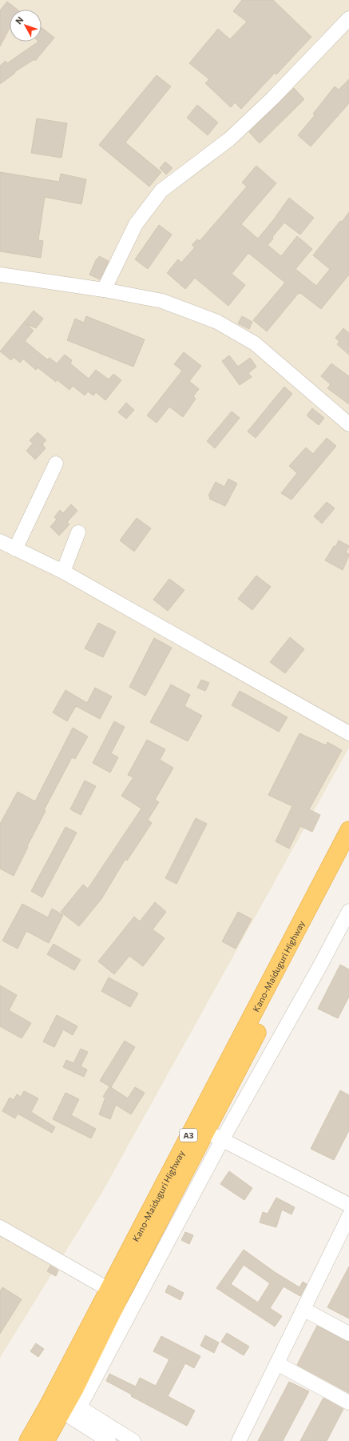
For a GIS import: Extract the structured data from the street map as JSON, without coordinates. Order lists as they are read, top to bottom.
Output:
{
  "streets": {
    "highway": ["Kano-Maiduguri Highway", "A3"]
  },
  "north": "top left"
}
